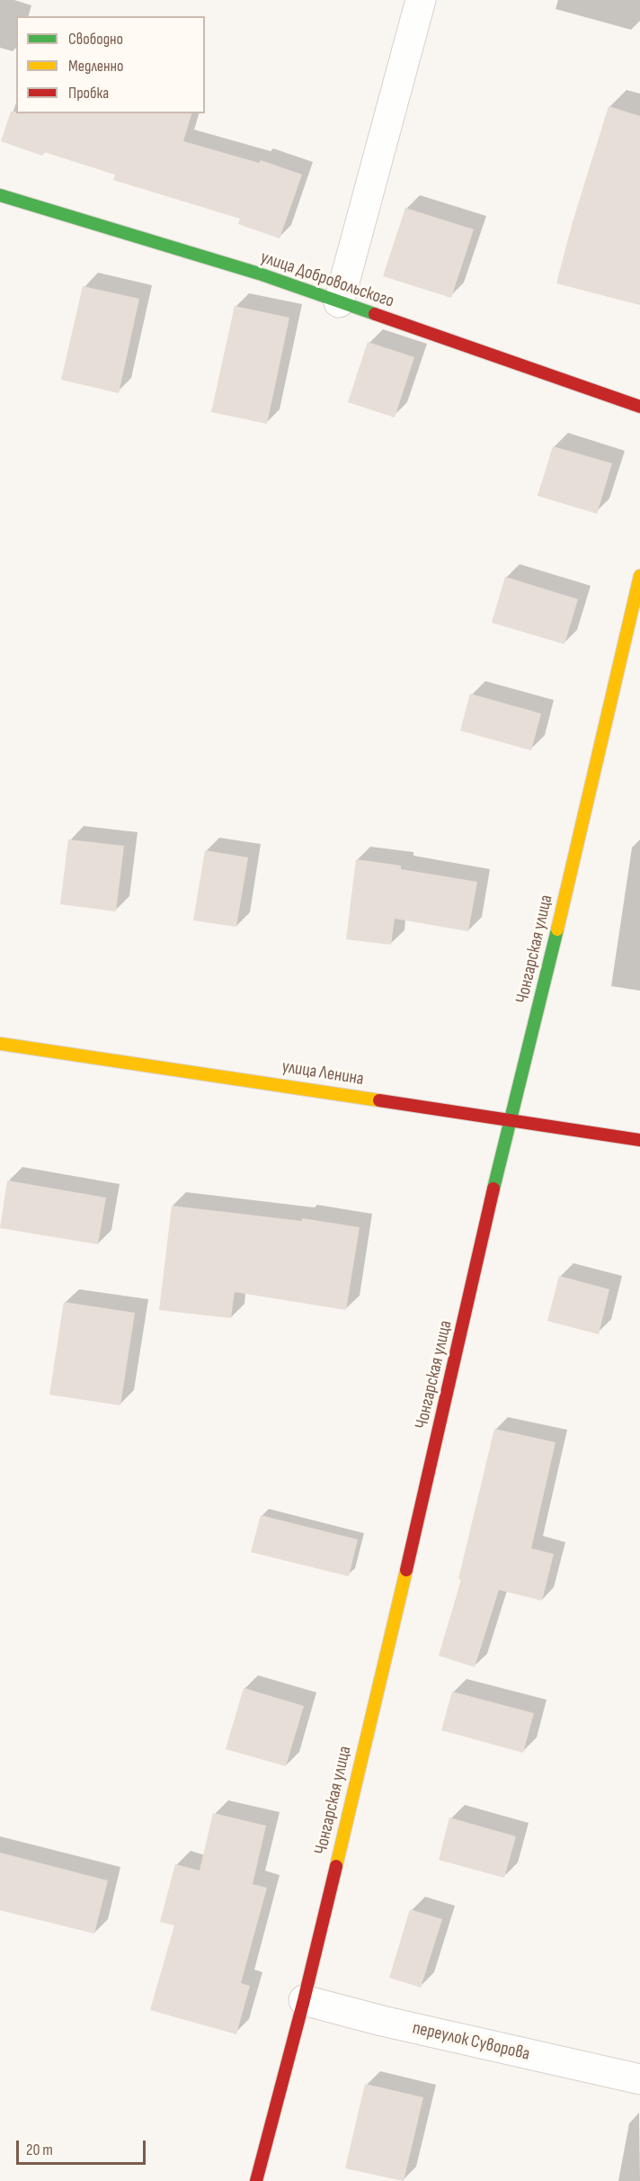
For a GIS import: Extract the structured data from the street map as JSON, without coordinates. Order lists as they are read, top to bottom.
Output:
{
  "streets": {
    "street": [
      "улица Добровольского",
      "Чонгарская улица",
      "улица Ленина",
      "переулок Суворова"
    ]
  },
  "crossings": [
    ["Чонгарская улица", "улица Ленина"],
    ["Чонгарская улица", "переулок Суворова"]
  ],
  "legend": ["Свободно", "Медленно", "Пробка"],
  "scale_bar": "20 m"
}
